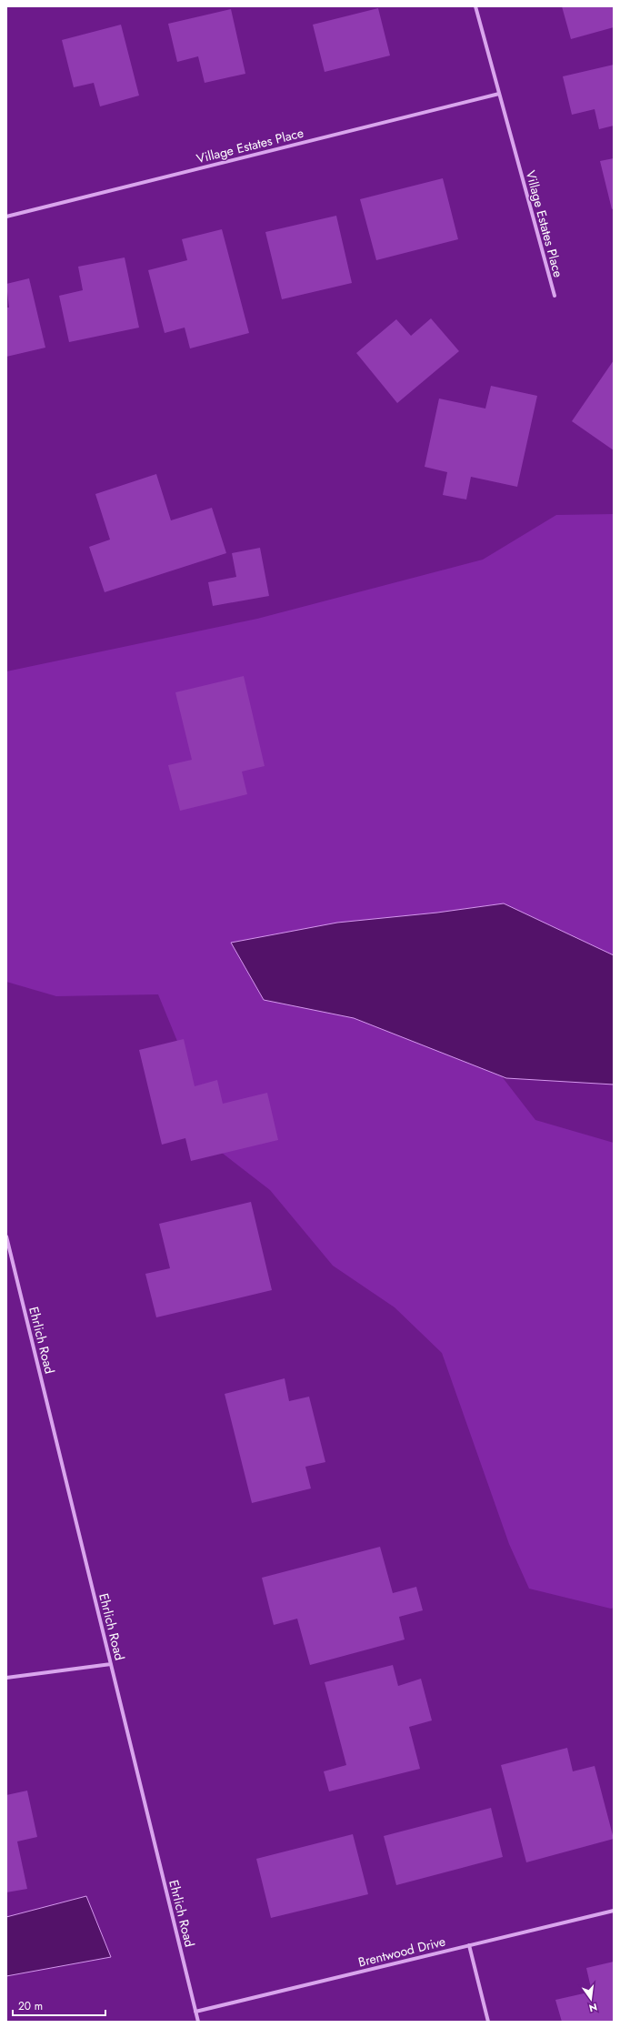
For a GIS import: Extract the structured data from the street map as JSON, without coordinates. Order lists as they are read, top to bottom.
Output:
{
  "streets": {
    "street": ["Village Estates Place", "Ehrlich Road", "Brentwood Drive"]
  },
  "crossings": [
    ["Ehrlich Road", "Brentwood Drive"]
  ],
  "scale_bar": "20 m",
  "north": "bottom"
}
